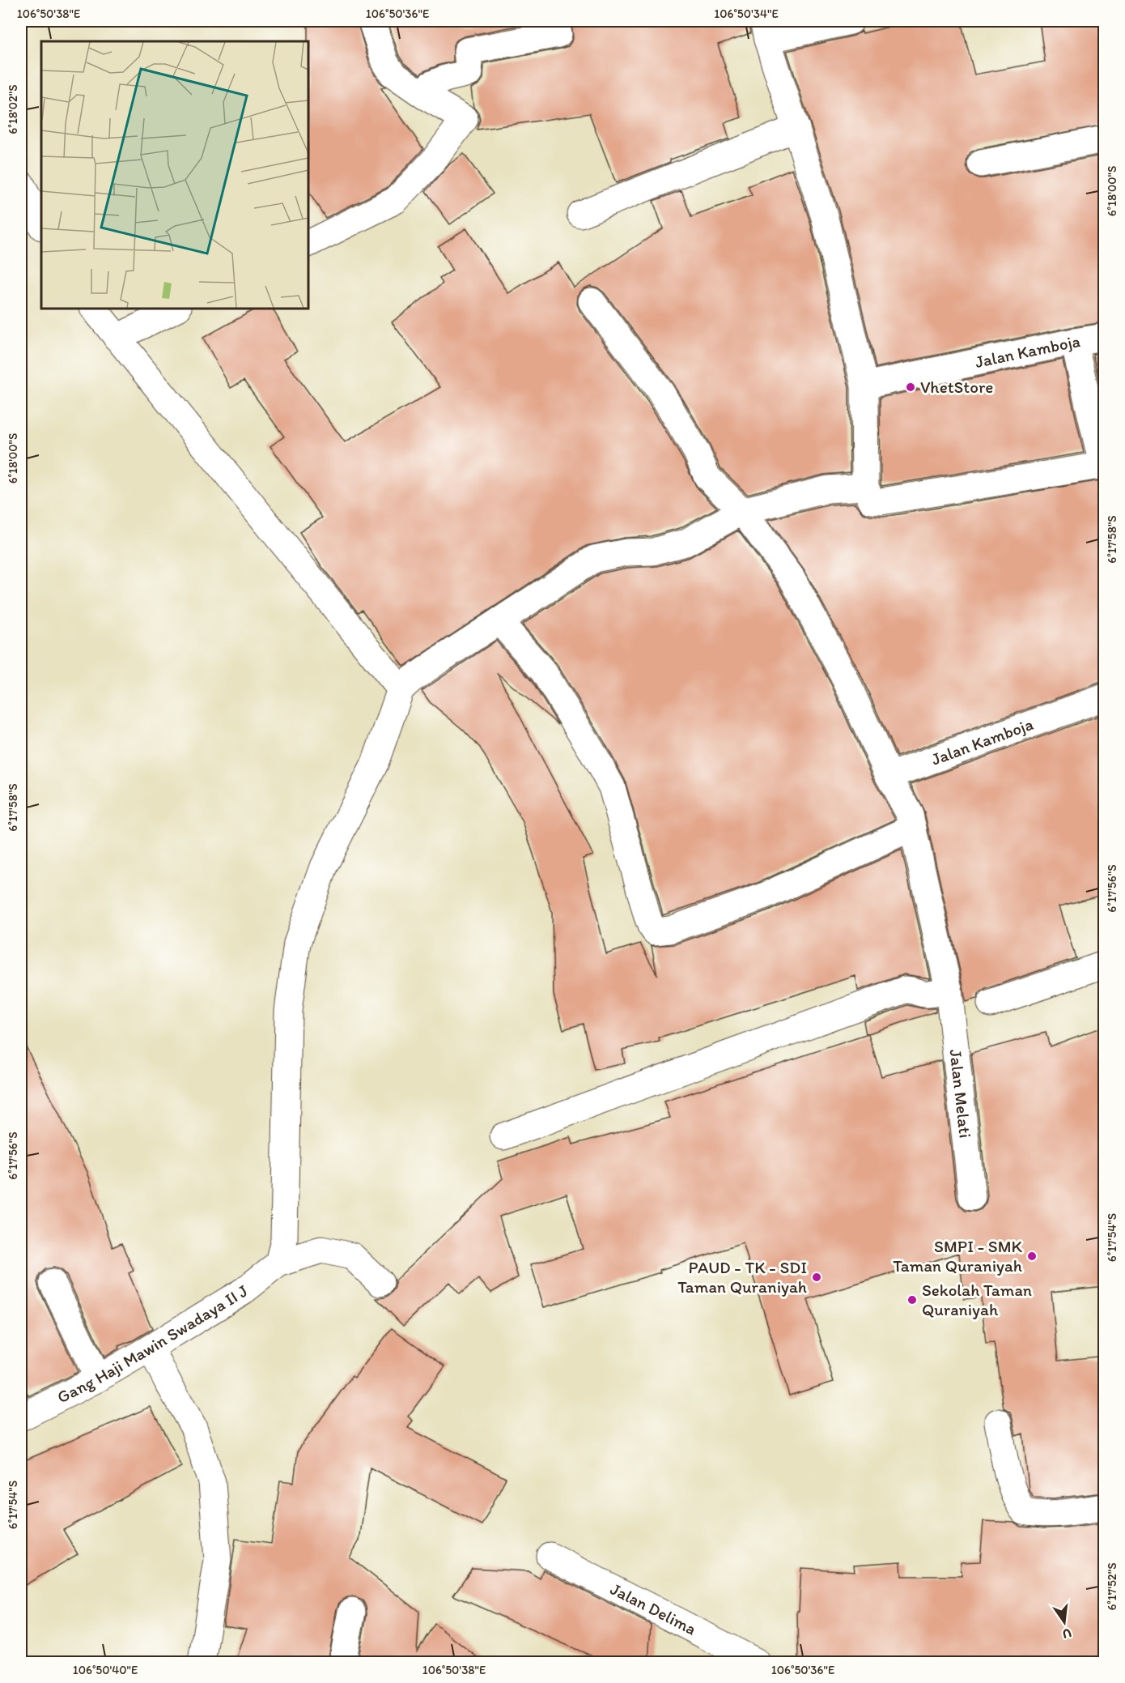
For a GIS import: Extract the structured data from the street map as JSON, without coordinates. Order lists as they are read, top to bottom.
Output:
{
  "streets": {
    "street": [
      "Jalan Kamboja",
      "Jalan Melati",
      "Gang Haji Mawin Swadaya II J",
      "Jalan Delima"
    ]
  },
  "crossings": [
    ["Jalan Kamboja", "Jalan Melati"]
  ],
  "places": [
    "VhetStore",
    "SMPI - SMK Taman Quraniyah",
    "PAUD - TK - SDI Taman Quraniyah",
    "Sekolah Taman Quraniyah"
  ],
  "north": "bottom",
  "coordinates": [
    "106°50'38\"E",
    "106°50'36\"E",
    "106°50'34\"E",
    "6°18'02\"S",
    "6°18'00\"S",
    "6°17'58\"S",
    "6°17'56\"S",
    "6°17'54\"S",
    "6°17'52\"S",
    "106°50'40\"E"
  ]
}
